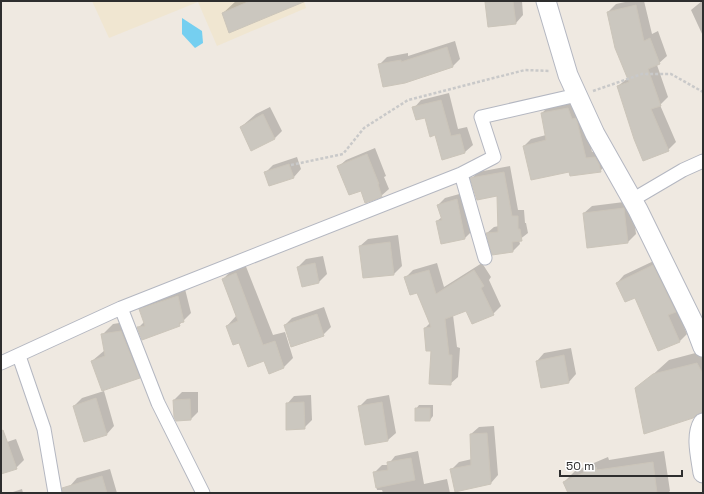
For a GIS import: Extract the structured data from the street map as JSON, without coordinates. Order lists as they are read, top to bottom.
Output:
{
  "scale_bar": "50 m"
}
